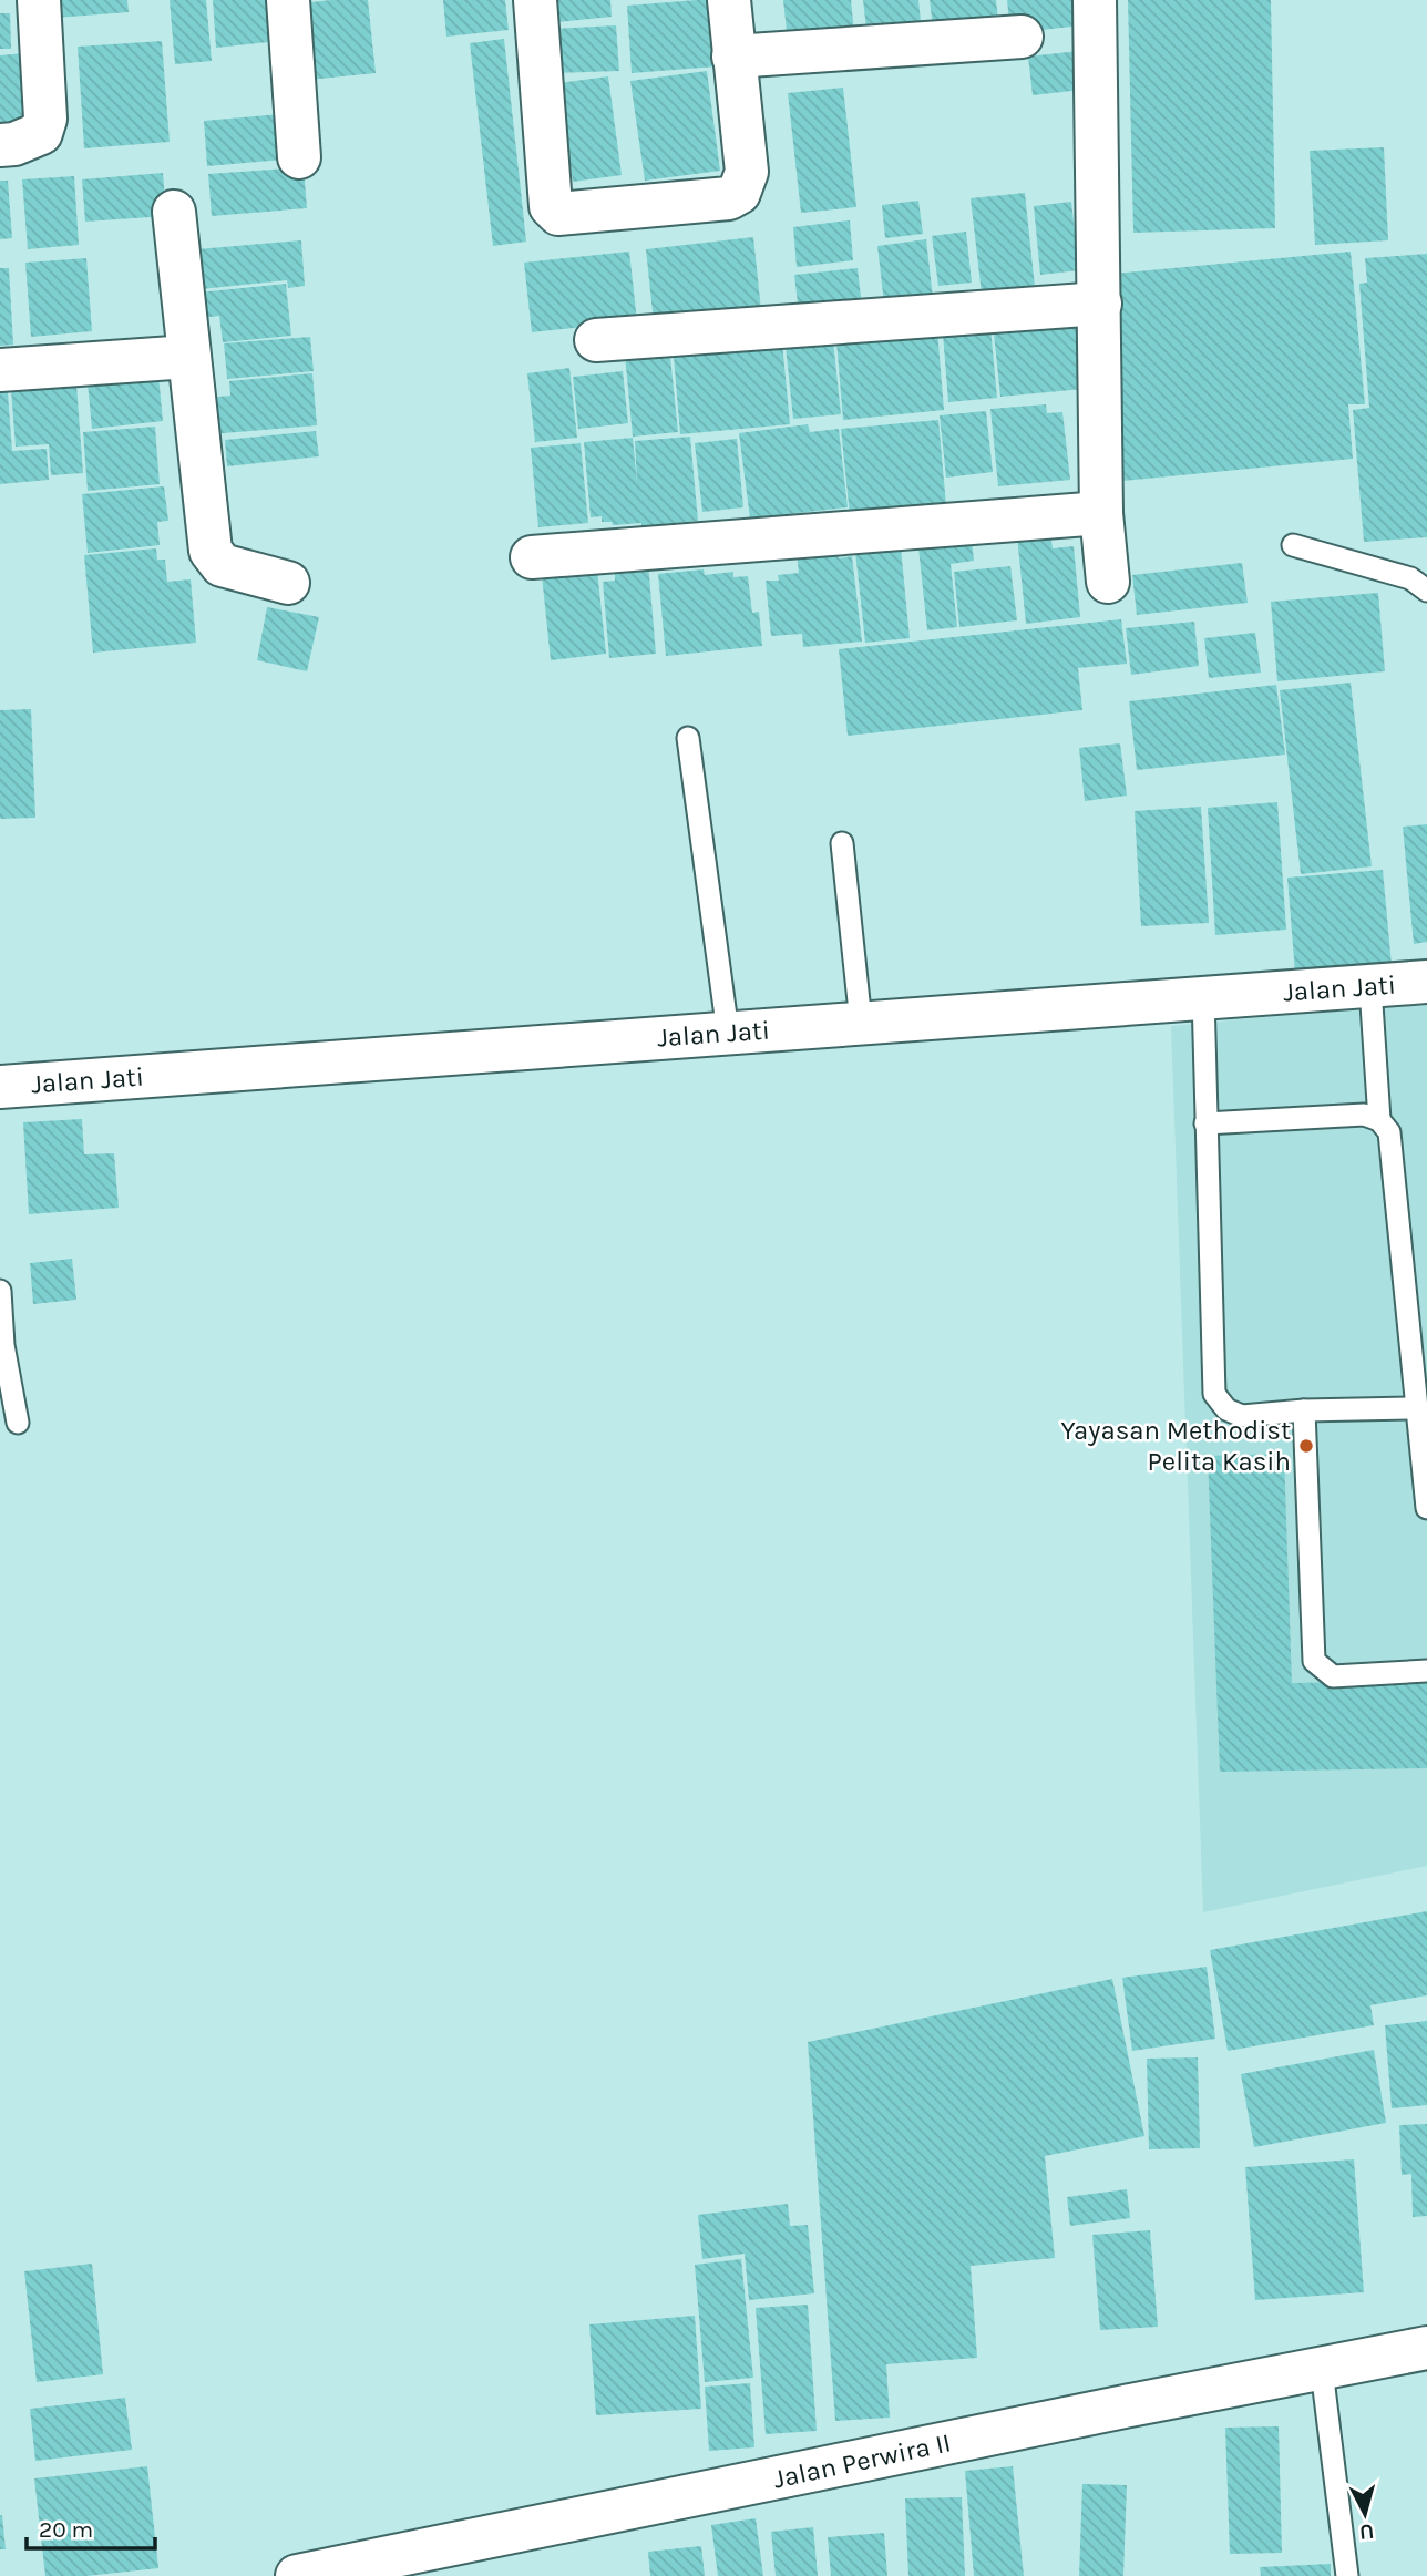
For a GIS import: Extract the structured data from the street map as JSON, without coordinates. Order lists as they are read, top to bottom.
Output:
{
  "streets": {
    "street": ["Jalan Jati", "Jalan Perwira II"]
  },
  "places": ["Yayasan Methodist Pelita Kasih"],
  "scale_bar": "20 m",
  "north": "bottom"
}
